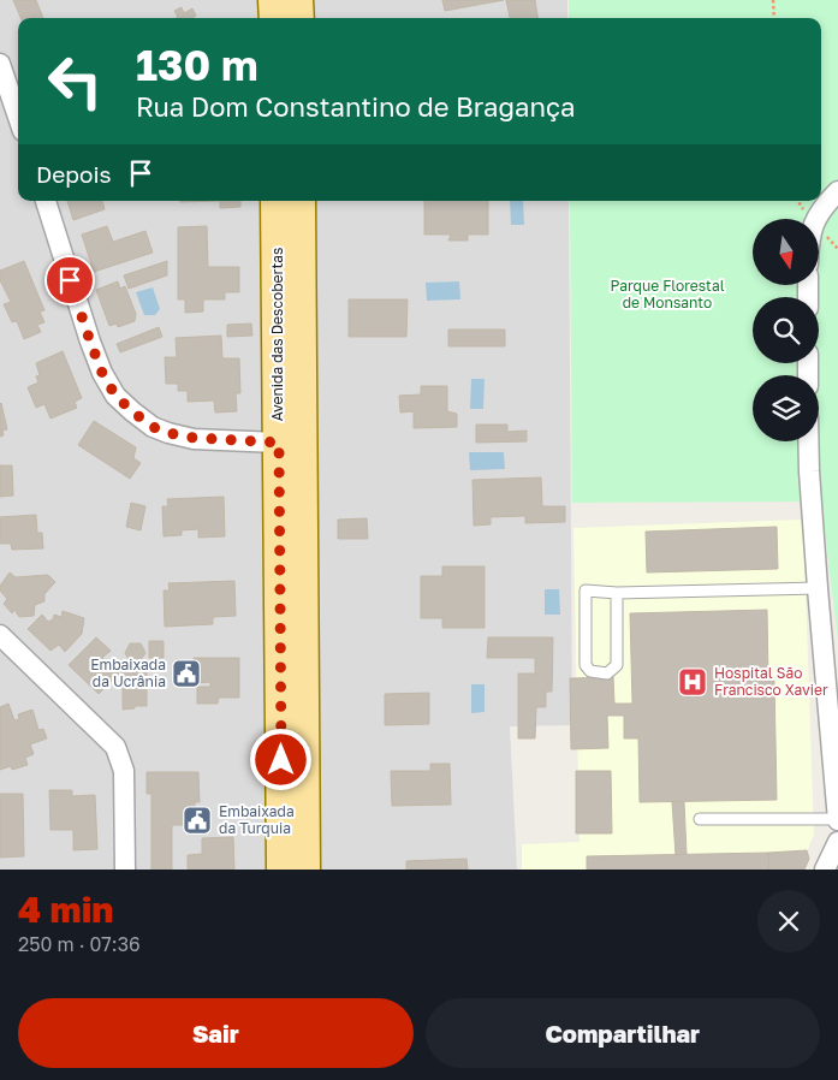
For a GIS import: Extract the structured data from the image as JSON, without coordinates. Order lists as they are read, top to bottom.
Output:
{
  "streets": {
    "main road": ["Avenida das Descobertas"]
  },
  "parks": ["Parque Florestal de Monsanto"],
  "places": {
    "public building": ["Embaixada da Ucrânia", "Embaixada da Turquia"],
    "hospital": ["Hospital São Francisco Xavier"]
  },
  "north": "bottom",
  "page": {
    "turn": ["130 m", "Rua Dom Constantino de Bragança"],
    "then": "Depois",
    "heading": ["4 min", "250 m · 07:36"],
    "buttons": ["Sair", "Compartilhar"]
  }
}
